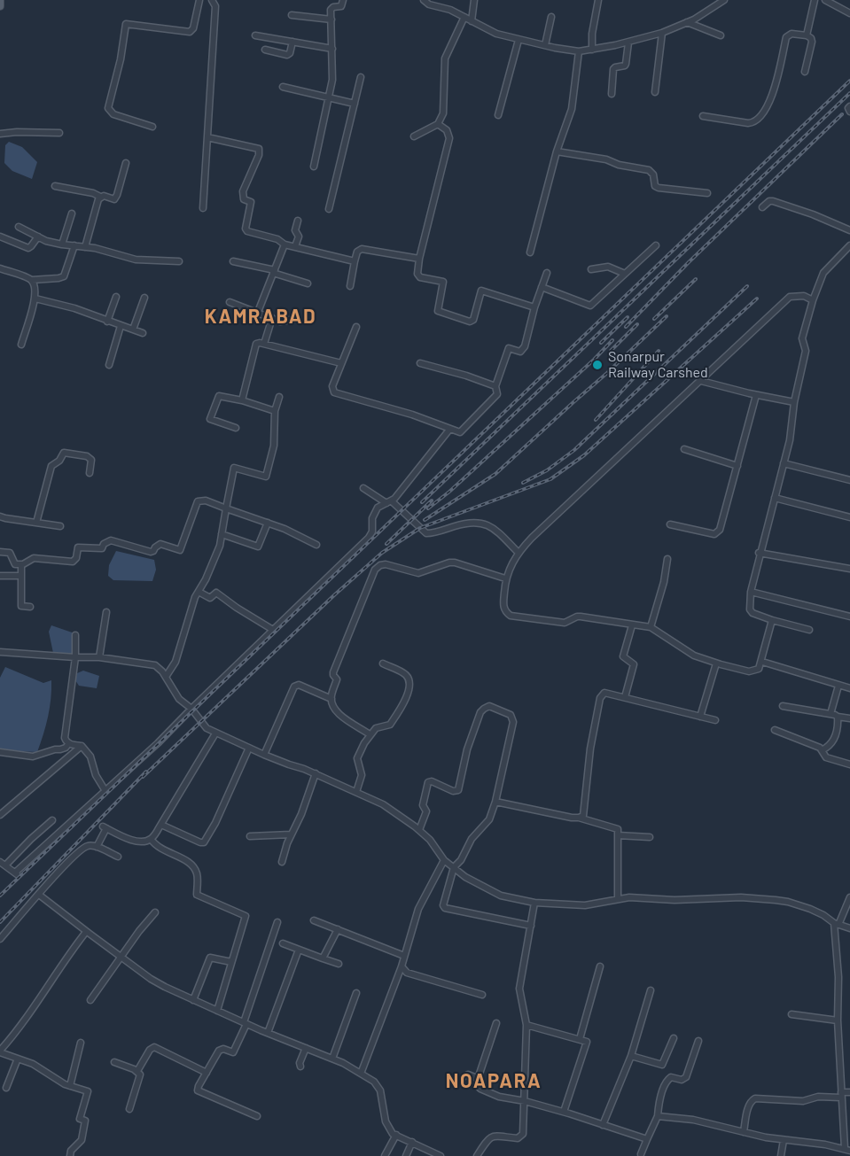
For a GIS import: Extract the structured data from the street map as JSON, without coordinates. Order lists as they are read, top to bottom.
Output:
{
  "districts": ["KAMRABAD", "NOAPARA"],
  "places": ["Sonarpur Railway Carshed"]
}
